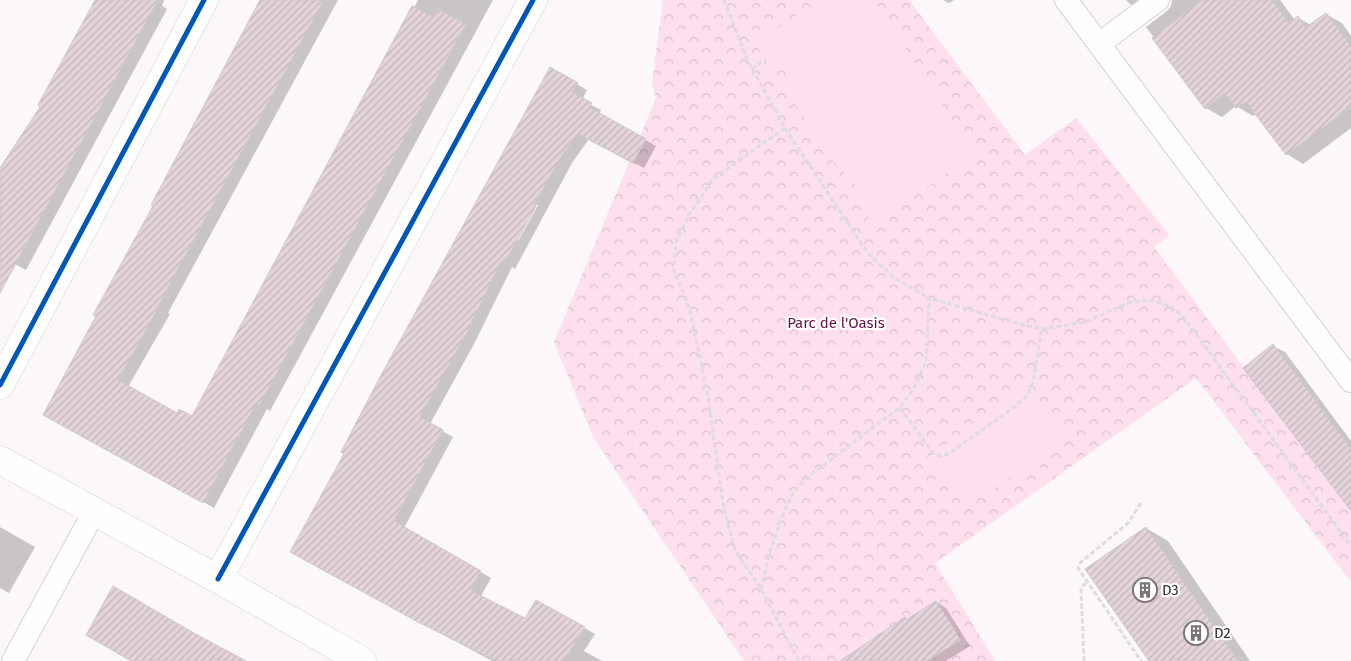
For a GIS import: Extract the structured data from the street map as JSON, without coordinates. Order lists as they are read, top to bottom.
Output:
{
  "parks": ["Parc de l'Oasis"],
  "places": {
    "building": ["D3", "D2"]
  }
}
